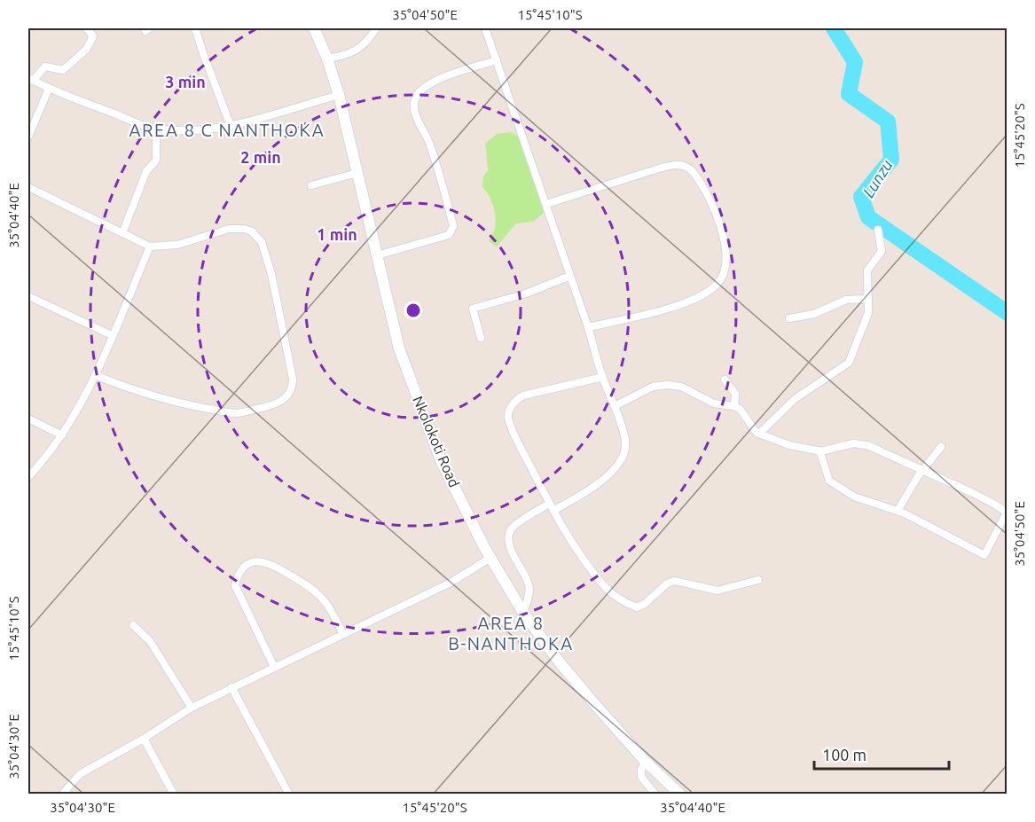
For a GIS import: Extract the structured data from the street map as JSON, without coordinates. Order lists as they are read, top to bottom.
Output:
{
  "streets": {
    "main road": ["Nkolokoti Road"]
  },
  "districts": ["AREA 8 C NANTHOKA", "AREA 8 B-NANTHOKA"],
  "water": ["Lunzu"],
  "scale_bar": "100 m",
  "coordinates": [
    "35°04'50\"E",
    "15°45'10\"S",
    "15°45'20\"S",
    "35°04'40\"E",
    "35°04'30\"E"
  ],
  "rings": ["3 min", "2 min", "1 min"]
}
